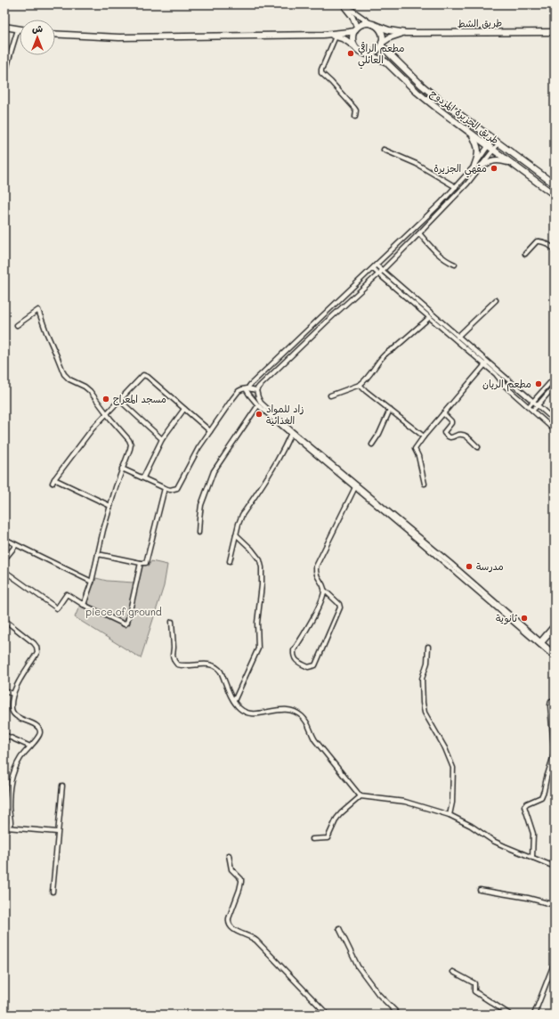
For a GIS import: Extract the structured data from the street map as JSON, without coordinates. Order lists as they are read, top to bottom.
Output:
{
  "streets": {
    "main road": ["طريق الشط", "طريق الجزيرة المزدوج"]
  },
  "parks": ["piece of ground"],
  "places": [
    "مطعم الراقي العائلي",
    "مقهي الجزيرة",
    "مطعم الريان",
    "مسجد المعراج",
    "زاد للمواد الغذائية",
    "مدرسة",
    "ثانوية"
  ],
  "north": "top"
}
